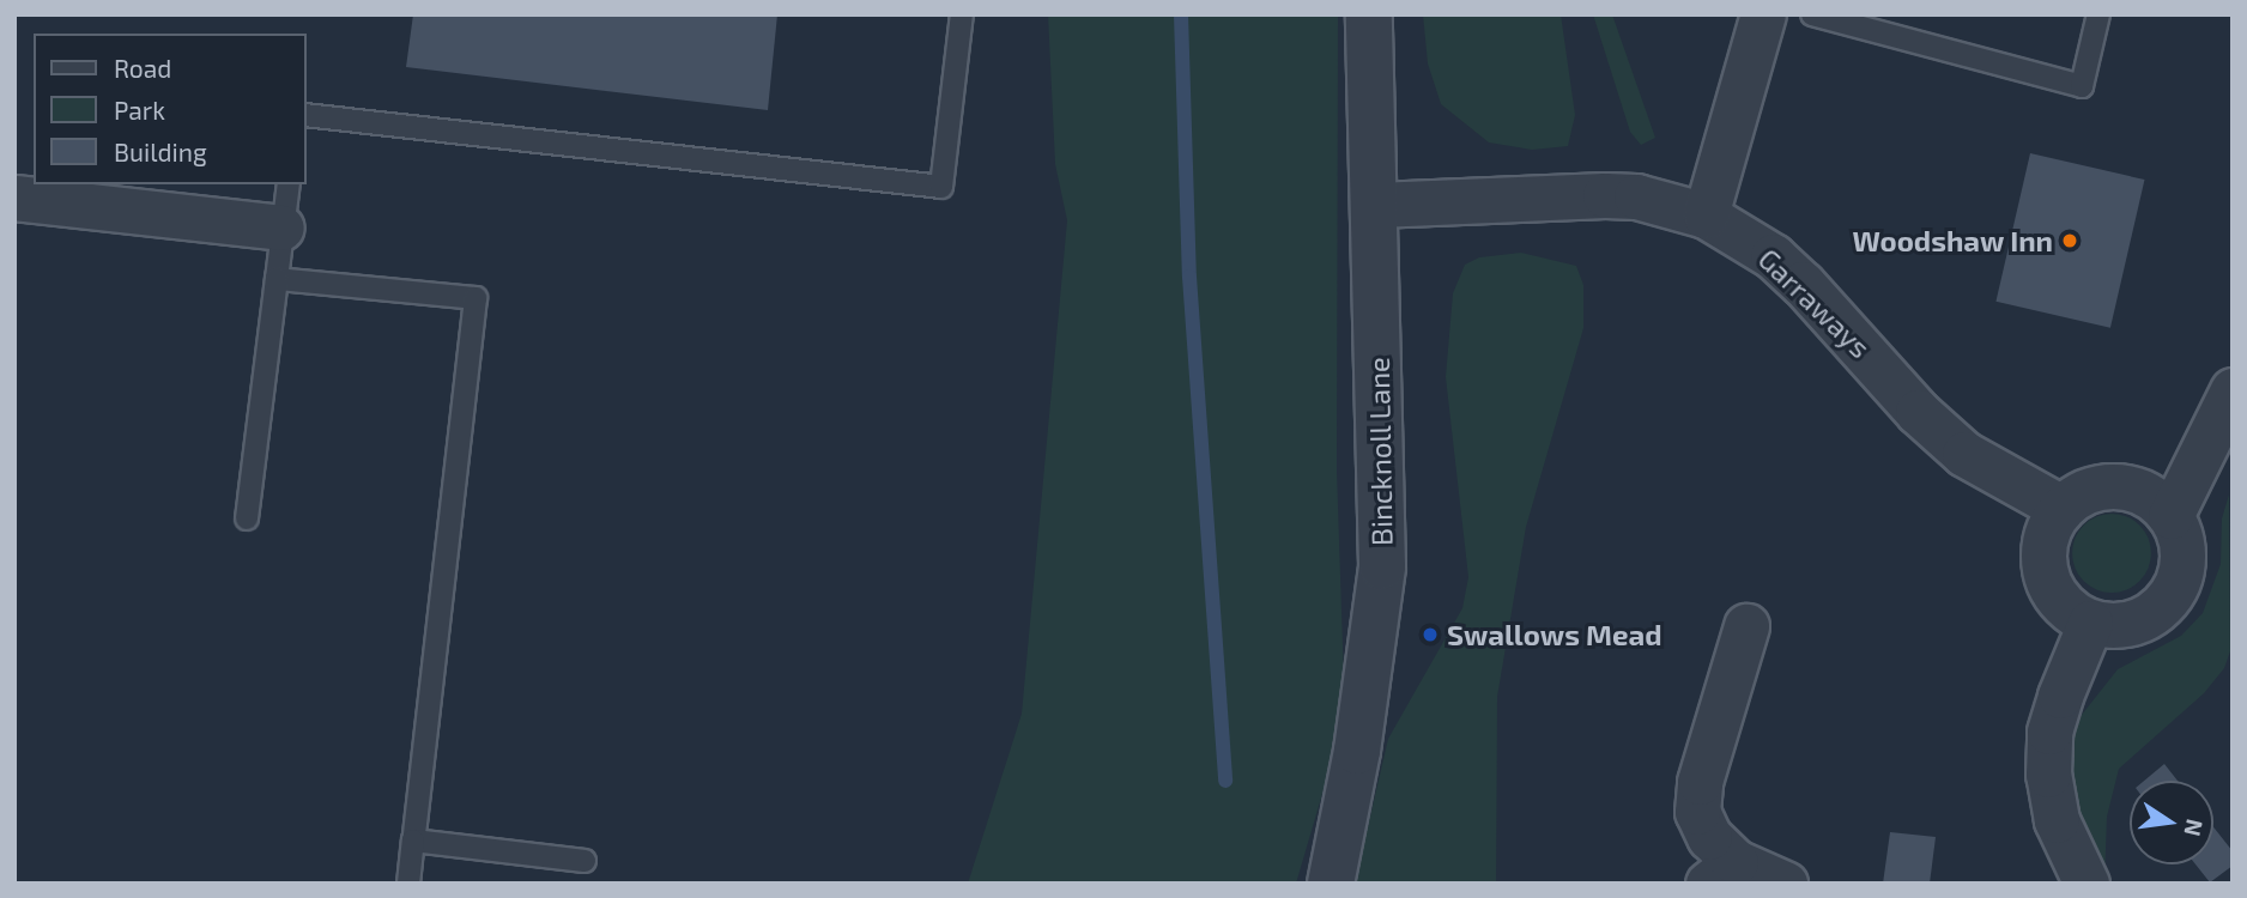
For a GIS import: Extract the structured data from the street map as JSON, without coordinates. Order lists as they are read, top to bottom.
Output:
{
  "streets": {
    "street": ["Garraways", "Bincknoll Lane"]
  },
  "crossings": [
    ["Garraways", "Bincknoll Lane"]
  ],
  "places": ["Woodshaw Inn", "Swallows Mead"],
  "legend": ["Road", "Park", "Building"],
  "north": "right"
}
